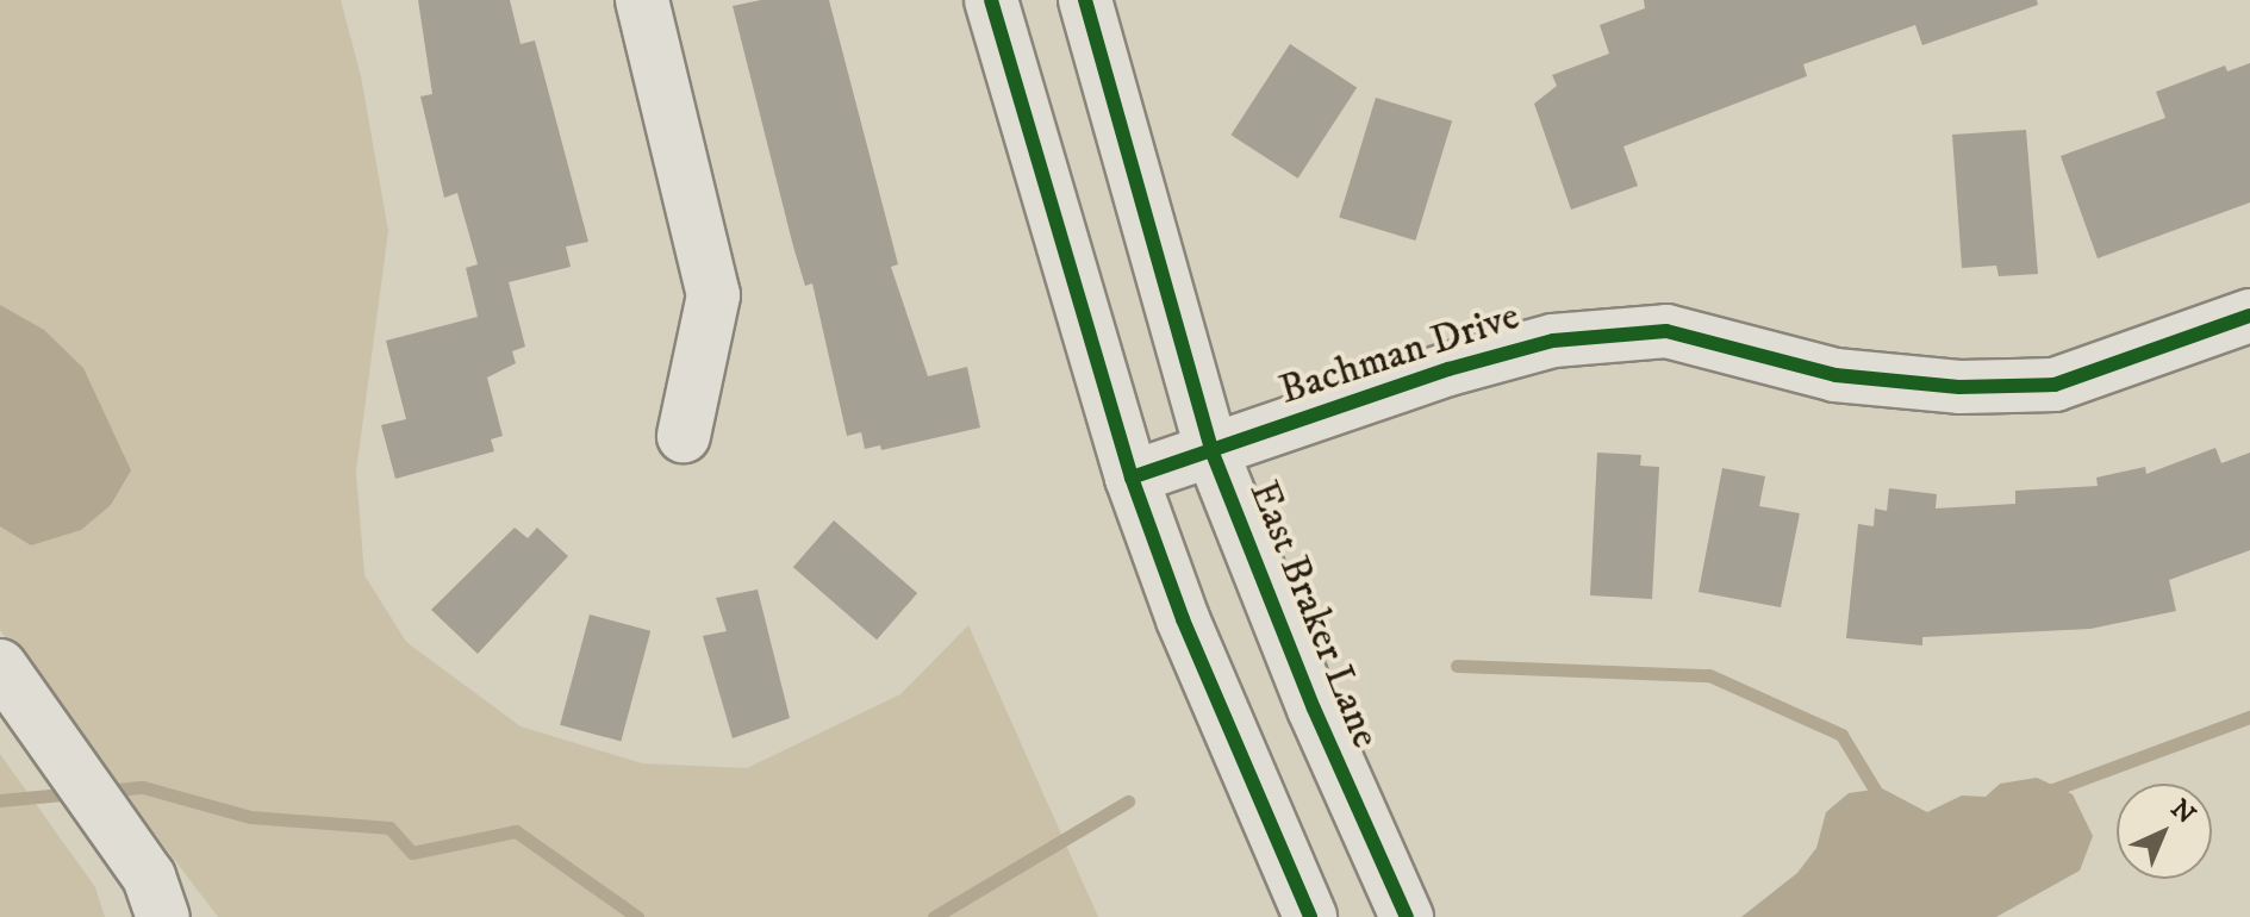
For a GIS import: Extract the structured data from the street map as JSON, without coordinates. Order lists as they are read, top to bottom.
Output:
{
  "streets": {
    "street": ["Bachman Drive", "East Braker Lane"]
  },
  "crossings": [
    ["Bachman Drive", "East Braker Lane"]
  ],
  "north": "top right"
}
